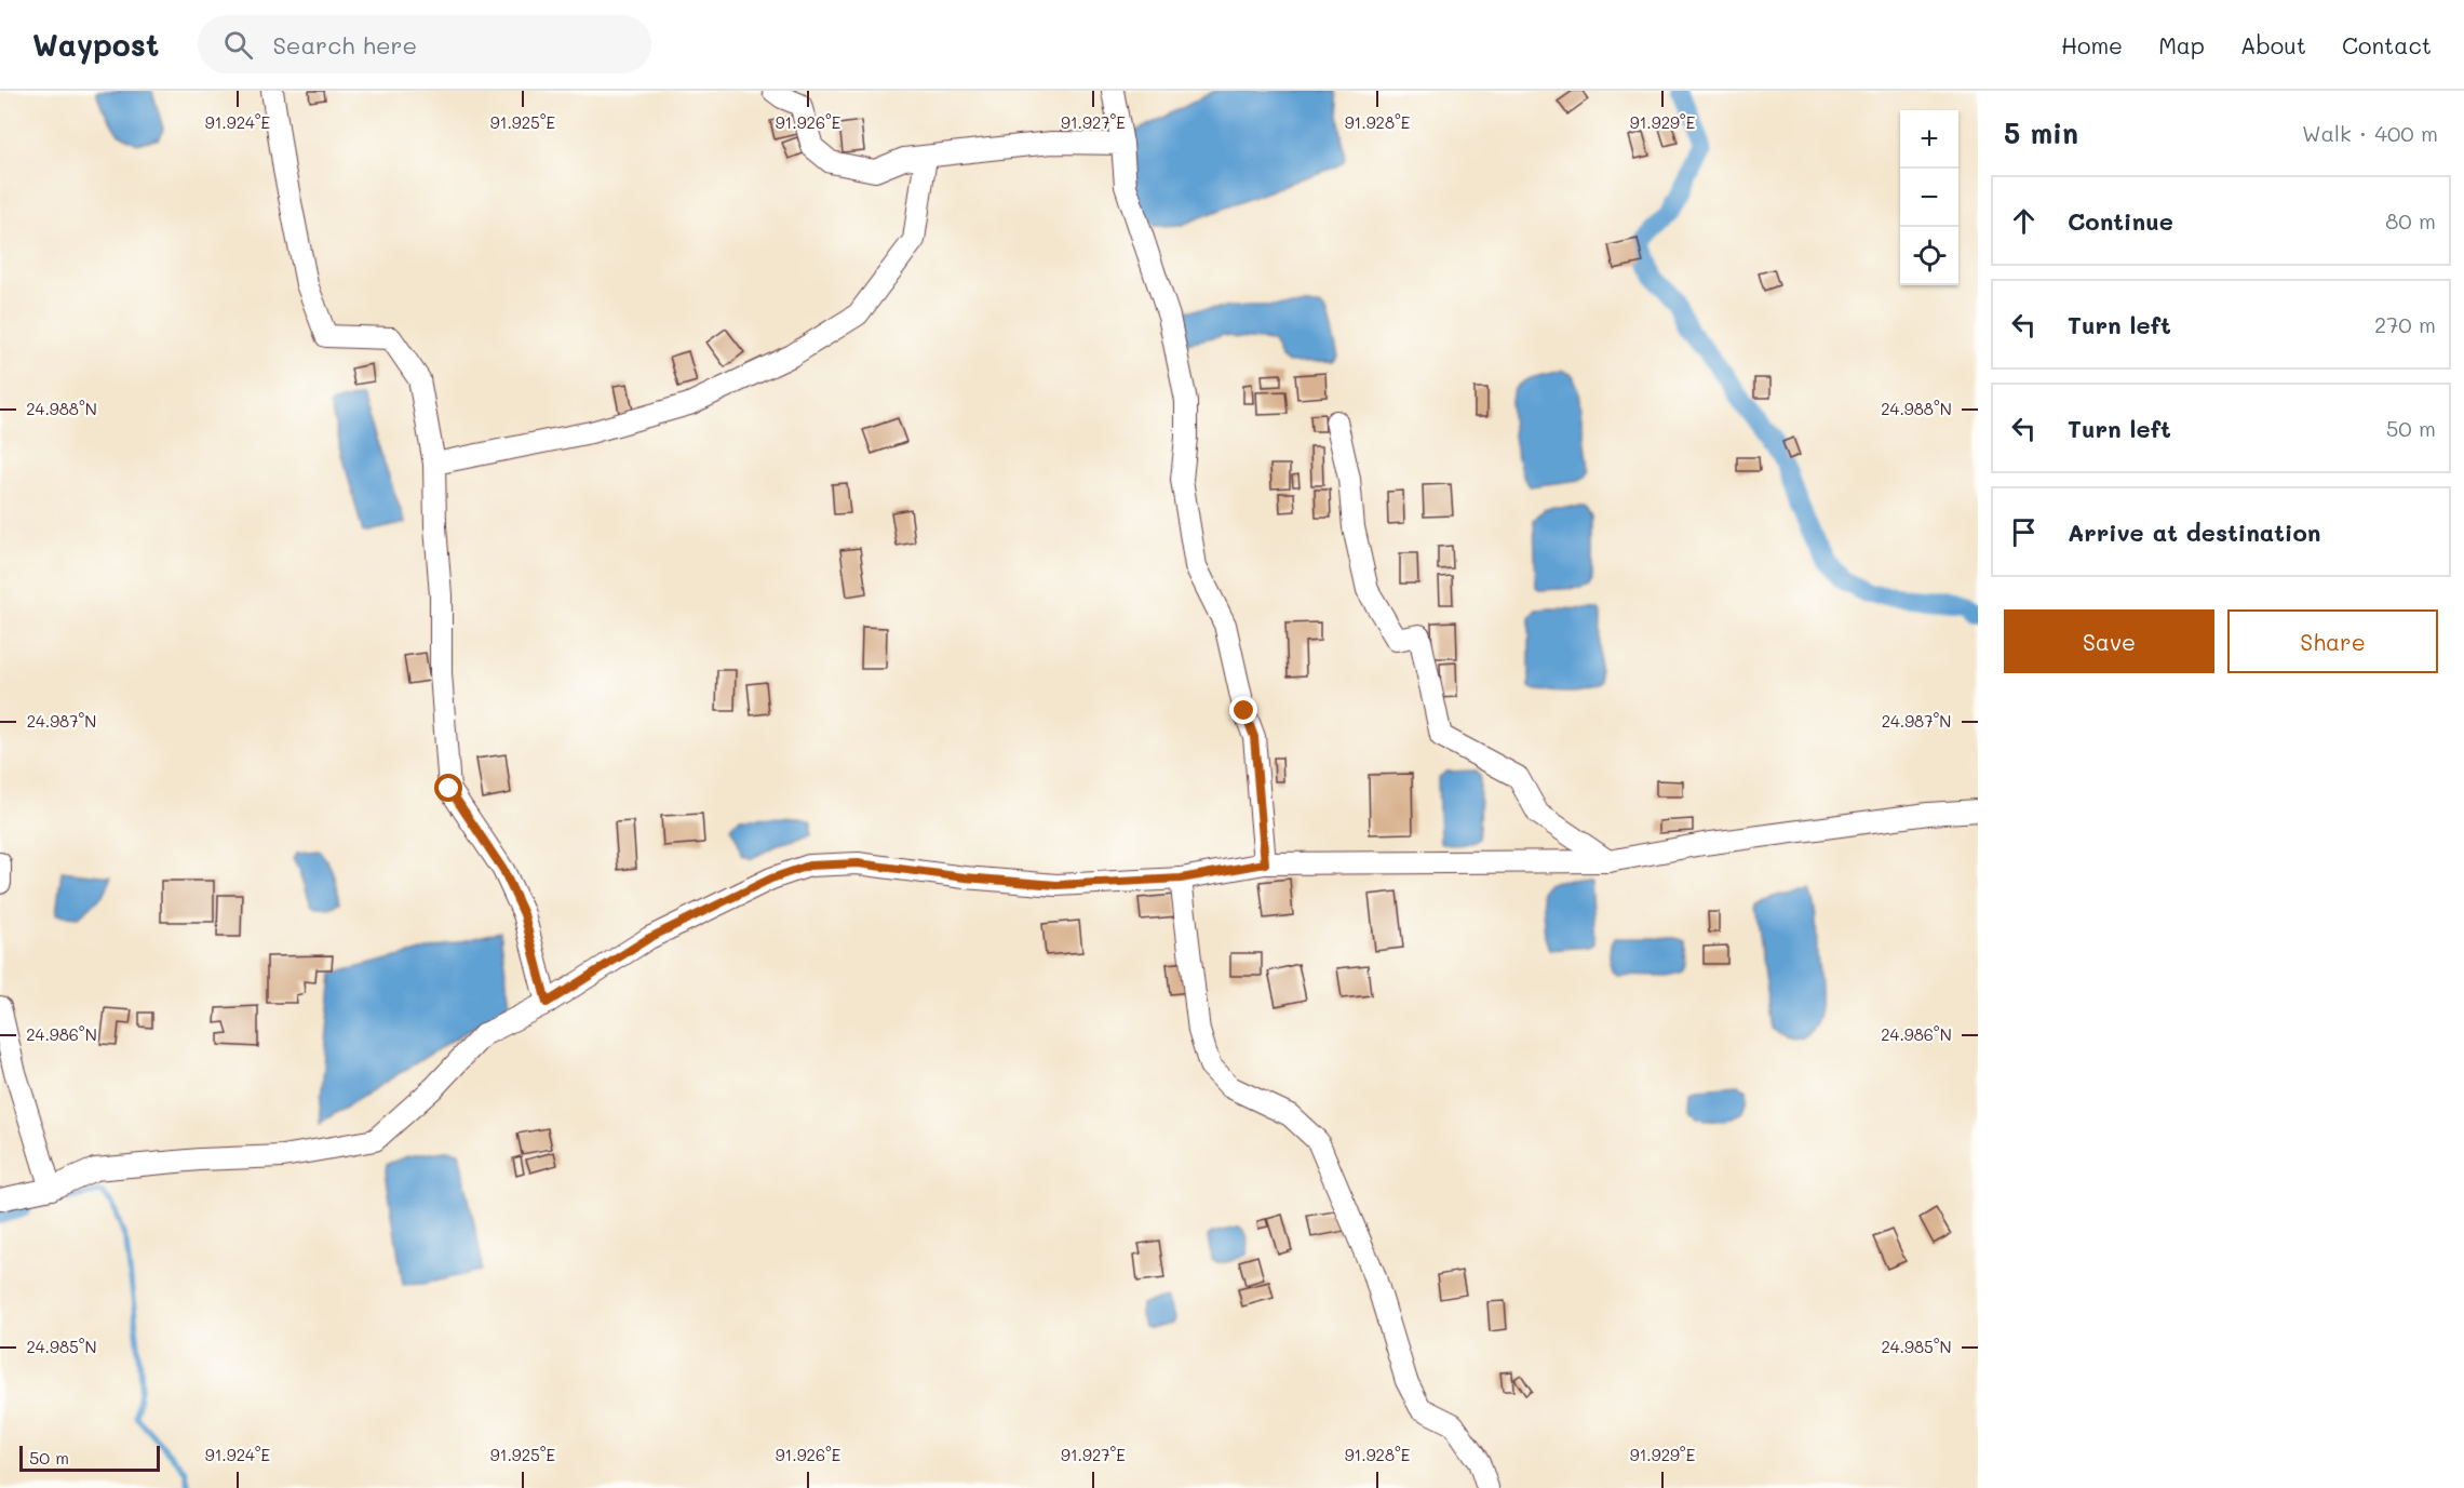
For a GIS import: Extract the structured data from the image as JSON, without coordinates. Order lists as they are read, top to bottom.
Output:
{
  "scale_bar": "50 m",
  "page": {
    "header": "Waypost",
    "search": "Search here",
    "nav": [
      "Home",
      "Map",
      "About",
      "Contact"
    ],
    "heading": ["5 min", "Walk · 400 m"],
    "map_buttons": ["+", "−"],
    "list": [
      ["Continue", "80 m"],
      ["Turn left", "270 m"],
      ["Turn left", "50 m"],
      "Arrive at destination"
    ],
    "buttons": ["Save", "Share"],
    "scale": "50 m"
  },
  "coordinates": [
    "91.924°E",
    "91.925°E",
    "91.926°E",
    "91.927°E",
    "91.928°E",
    "91.929°E",
    "24.988°N",
    "24.987°N",
    "24.986°N",
    "24.985°N"
  ]
}
